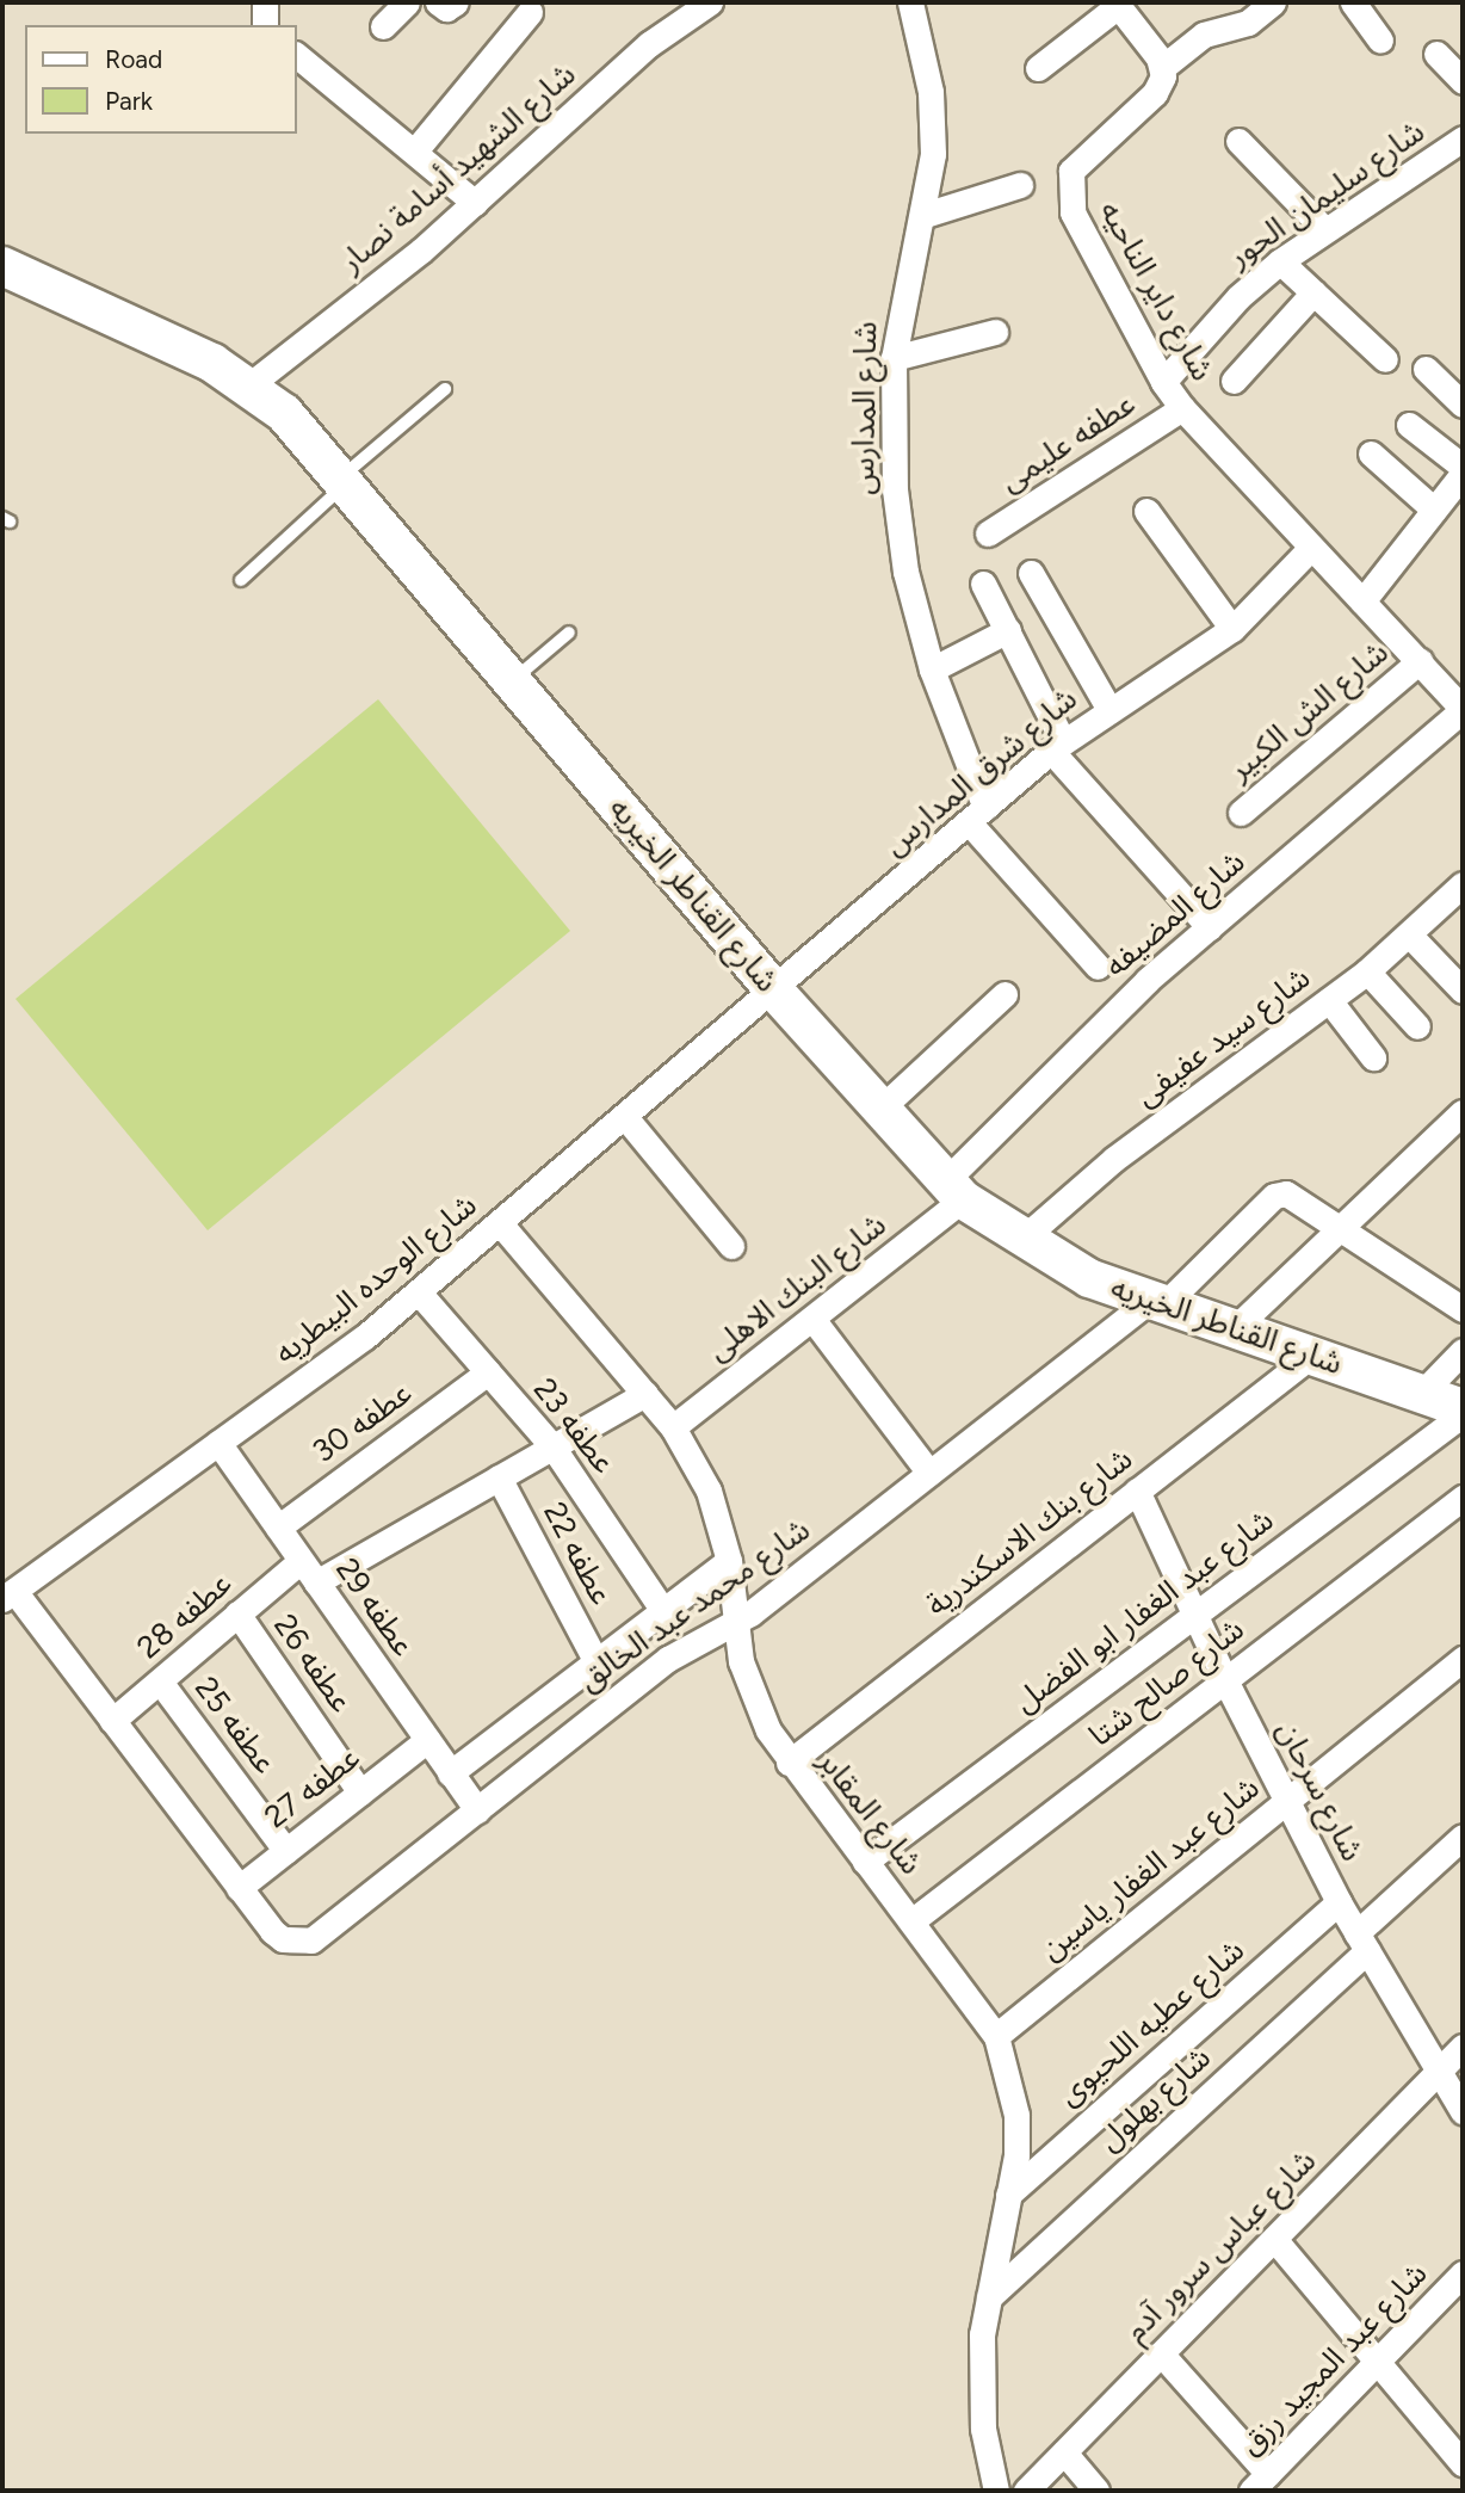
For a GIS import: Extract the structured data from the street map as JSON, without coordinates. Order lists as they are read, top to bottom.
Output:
{
  "streets": {
    "main road": ["شارع القناطر الخيريه"],
    "street": [
      "شارع الشهيد أسامة نصار",
      "شارع سليمان الحور",
      "شارع داير الناحيه",
      "شارع المدارس",
      "عطفه عليمى",
      "شارع الش الكبير",
      "شارع شرق المدارس",
      "شارع المضيفه",
      "شارع سيد عفيفى",
      "شارع الوحده البيطريه",
      "شارع البنك الاهلى",
      "عطفه 30",
      "عطفه 23",
      "شارع بنك الاسكندرية",
      "عطفه 22",
      "شارع محمد عبد الخالق",
      "عطفه 29",
      "شارع عبد الغفار ابو الفضل",
      "عطفه 28",
      "عطفه 26",
      "شارع صالح شتا",
      "عطفه 25",
      "عطفه 27",
      "شارع سرحان",
      "شارع المقابر",
      "شارع عبد الغفار ياسين",
      "شارع عطيه اللحيوى",
      "شارع بهلول",
      "شارع عباس سرور آدم",
      "شارع عبد المجيد رزق"
    ]
  },
  "crossings": [
    ["شارع الشهيد أسامة نصار", "شارع القناطر الخيريه"],
    ["شارع سليمان الحور", "شارع داير الناحيه"],
    ["شارع داير الناحيه", "عطفه عليمى"],
    ["شارع داير الناحيه", "شارع الش الكبير"],
    ["شارع داير الناحيه", "شارع شرق المدارس"],
    ["شارع داير الناحيه", "شارع المضيفه"],
    ["شارع المدارس", "شارع شرق المدارس"],
    ["شارع شرق المدارس", "شارع القناطر الخيريه"],
    ["شارع شرق المدارس", "شارع الوحده البيطريه"],
    ["شارع القناطر الخيريه", "شارع المضيفه"],
    ["شارع القناطر الخيريه", "شارع سيد عفيفى"],
    ["شارع القناطر الخيريه", "شارع الوحده البيطريه"],
    ["شارع القناطر الخيريه", "شارع البنك الاهلى"],
    ["شارع القناطر الخيريه", "شارع بنك الاسكندرية"],
    ["شارع القناطر الخيريه", "شارع محمد عبد الخالق"],
    ["شارع المضيفه", "شارع البنك الاهلى"],
    ["شارع الوحده البيطريه", "عطفه 23"],
    ["شارع الوحده البيطريه", "عطفه 29"],
    ["شارع الوحده البيطريه", "شارع المقابر"],
    ["شارع البنك الاهلى", "شارع المقابر"],
    ["عطفه 30", "عطفه 23"],
    ["عطفه 30", "عطفه 29"],
    ["شارع بنك الاسكندرية", "شارع سرحان"],
    ["شارع بنك الاسكندرية", "شارع المقابر"],
    ["شارع محمد عبد الخالق", "عطفه 29"],
    ["شارع محمد عبد الخالق", "عطفه 27"],
    ["شارع محمد عبد الخالق", "شارع المقابر"],
    ["عطفه 29", "عطفه 28"],
    ["عطفه 29", "عطفه 27"],
    ["شارع عبد الغفار ابو الفضل", "شارع سرحان"],
    ["شارع عبد الغفار ابو الفضل", "شارع المقابر"],
    ["عطفه 28", "عطفه 26"],
    ["عطفه 28", "عطفه 25"],
    ["عطفه 26", "عطفه 27"],
    ["شارع صالح شتا", "شارع سرحان"],
    ["شارع صالح شتا", "شارع المقابر"],
    ["عطفه 25", "عطفه 27"],
    ["شارع سرحان", "شارع عبد الغفار ياسين"],
    ["شارع سرحان", "شارع عطيه اللحيوى"],
    ["شارع سرحان", "شارع بهلول"],
    ["شارع سرحان", "شارع عباس سرور آدم"],
    ["شارع المقابر", "شارع عبد الغفار ياسين"],
    ["شارع المقابر", "شارع عطيه اللحيوى"],
    ["شارع المقابر", "شارع بهلول"]
  ],
  "legend": ["Road", "Park"]
}
